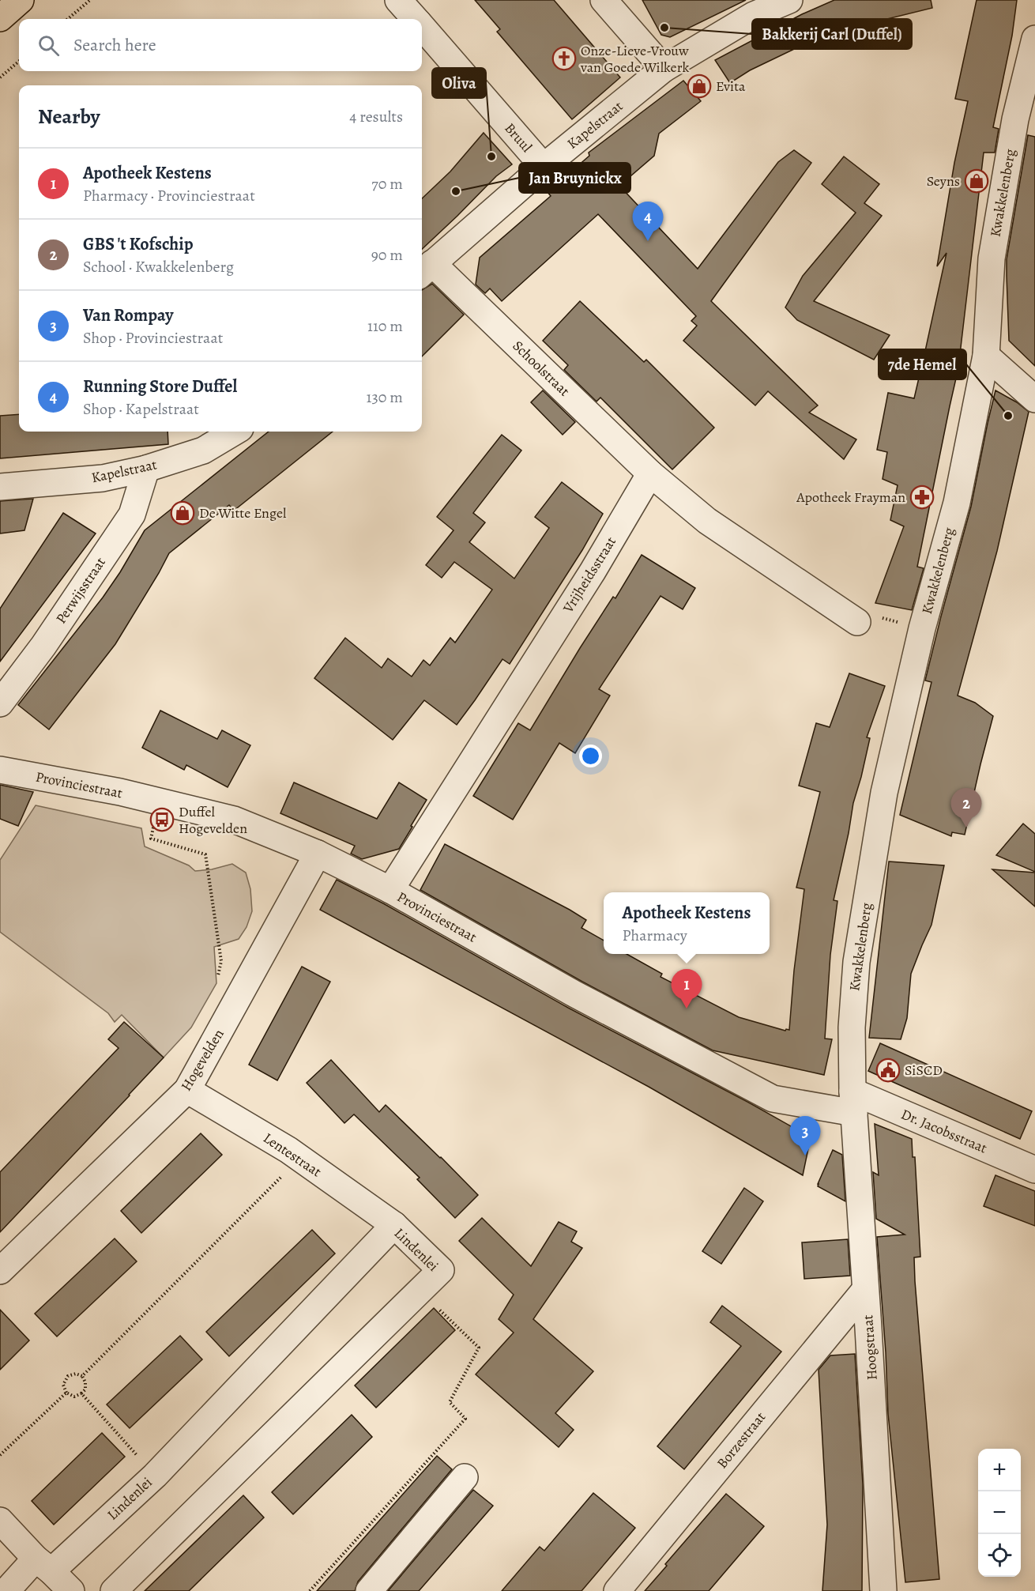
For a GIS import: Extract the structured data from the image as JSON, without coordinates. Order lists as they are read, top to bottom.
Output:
{
  "streets": {
    "street": [
      "Kapelstraat",
      "Bruul",
      "Kwakkelenberg",
      "Schoolstraat",
      "Vrijheidsstraat",
      "Perwijsstraat",
      "Provinciestraat",
      "Hogevelden",
      "Dr. Jacobsstraat",
      "Lentestraat",
      "Lindenlei",
      "Hoogstraat",
      "Borzestraat"
    ]
  },
  "crossings": [
    ["Kapelstraat", "Bruul"],
    ["Kapelstraat", "Schoolstraat"],
    ["Kapelstraat", "Perwijsstraat"],
    ["Kwakkelenberg", "Provinciestraat"],
    ["Kwakkelenberg", "Dr. Jacobsstraat"],
    ["Kwakkelenberg", "Hoogstraat"],
    ["Schoolstraat", "Vrijheidsstraat"],
    ["Vrijheidsstraat", "Provinciestraat"],
    ["Provinciestraat", "Hogevelden"],
    ["Provinciestraat", "Dr. Jacobsstraat"],
    ["Provinciestraat", "Hoogstraat"],
    ["Hogevelden", "Lentestraat"],
    ["Dr. Jacobsstraat", "Hoogstraat"],
    ["Lentestraat", "Lindenlei"],
    ["Hoogstraat", "Borzestraat"]
  ],
  "places": {
    "other": [
      "Bakkerij Carl (Duffel)",
      "Oliva",
      "Jan Bruynickx",
      "7de Hemel"
    ],
    "church": ["Onze-Lieve-Vrouw van Goede Wilkerk"],
    "shop": ["Evita", "Seyns", "De Witte Engel"],
    "pharmacy": ["Apotheek Frayman"],
    "bus stop": ["Duffel Hogevelden"],
    "public building": ["SiSCD"]
  },
  "page": {
    "search": "Search here",
    "heading": ["Nearby", "4 results"],
    "list": [
      {
        "mark": "1",
        "name": "Apotheek Kestens",
        "note": "Pharmacy · Provinciestraat",
        "value": "70 m"
      },
      {
        "mark": "2",
        "name": "GBS 't Kofschip",
        "note": "School · Kwakkelenberg",
        "value": "90 m"
      },
      {
        "mark": "3",
        "name": "Van Rompay",
        "note": "Shop · Provinciestraat",
        "value": "110 m"
      },
      {
        "mark": "4",
        "name": "Running Store Duffel",
        "note": "Shop · Kapelstraat",
        "value": "130 m"
      }
    ],
    "pins": [
      "4",
      "2",
      "1",
      "3"
    ],
    "popup": ["Apotheek Kestens", "Pharmacy"],
    "map_buttons": ["+", "−"]
  }
}
